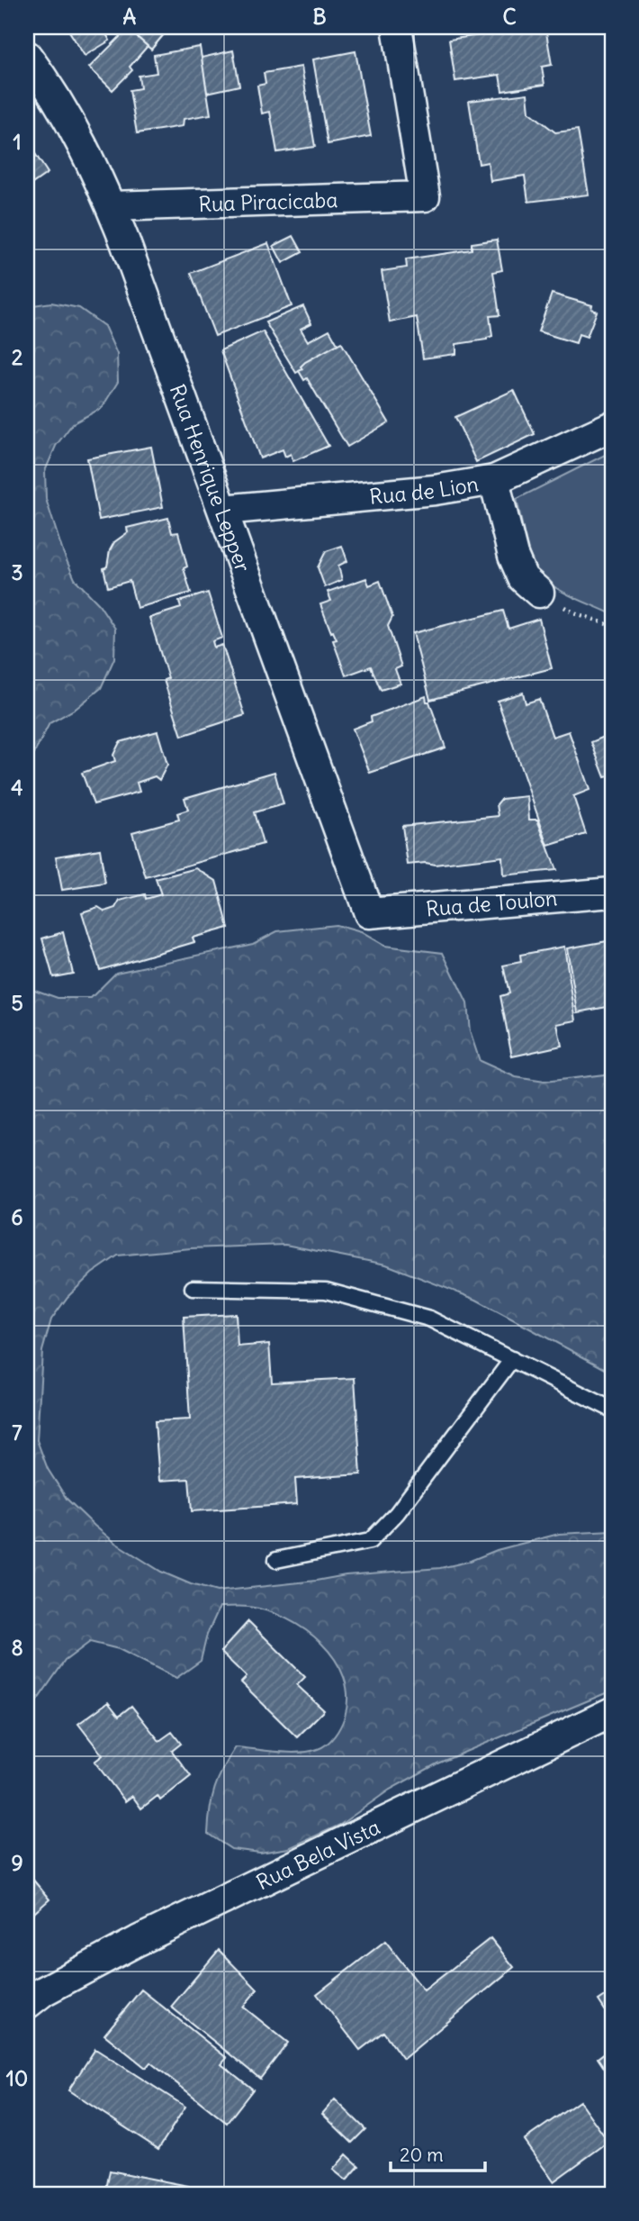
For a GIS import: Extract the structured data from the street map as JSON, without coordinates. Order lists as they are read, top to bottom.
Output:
{
  "streets": {
    "street": [
      "Rua Piracicaba",
      "Rua Henrique Lepper",
      "Rua de Lion",
      "Rua de Toulon",
      "Rua Bela Vista"
    ]
  },
  "crossings": [
    ["Rua Piracicaba", "Rua Henrique Lepper"],
    ["Rua Henrique Lepper", "Rua de Lion"],
    ["Rua Henrique Lepper", "Rua de Toulon"]
  ],
  "scale_bar": "20 m",
  "grid": {
    "columns": ["A", "B", "C"],
    "rows": [
      "1",
      "2",
      "3",
      "4",
      "5",
      "6",
      "7",
      "8",
      "9",
      "10"
    ]
  }
}
